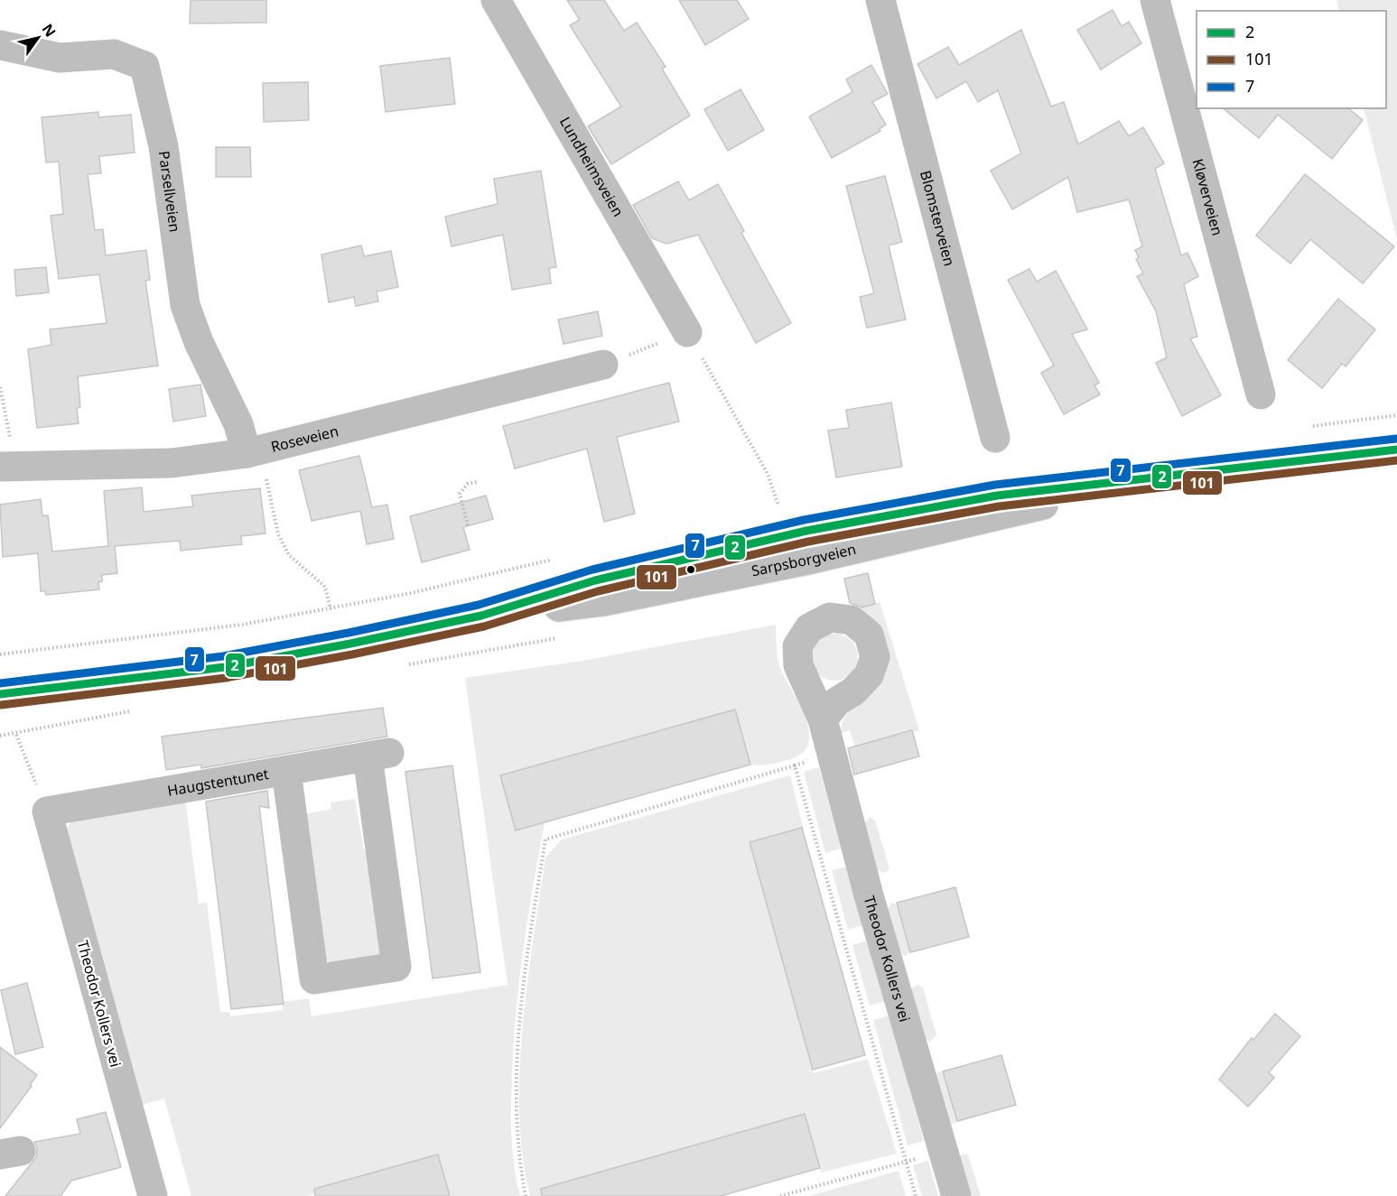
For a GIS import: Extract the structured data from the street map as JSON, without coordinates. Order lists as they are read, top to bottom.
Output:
{
  "streets": {
    "main road": [
      "Lundheimsveien",
      "Parsellveien",
      "Kløverveien",
      "Blomsterveien",
      "Roseveien",
      "Sarpsborgveien",
      "Haugstentunet",
      "Theodor Kollers vei"
    ]
  },
  "crossings": [
    ["Parsellveien", "Roseveien"],
    ["Haugstentunet", "Theodor Kollers vei"]
  ],
  "lines": ["transit line 7", "transit line 2", "transit line 101"],
  "legend": ["2", "101", "7"],
  "north": "top right"
}
